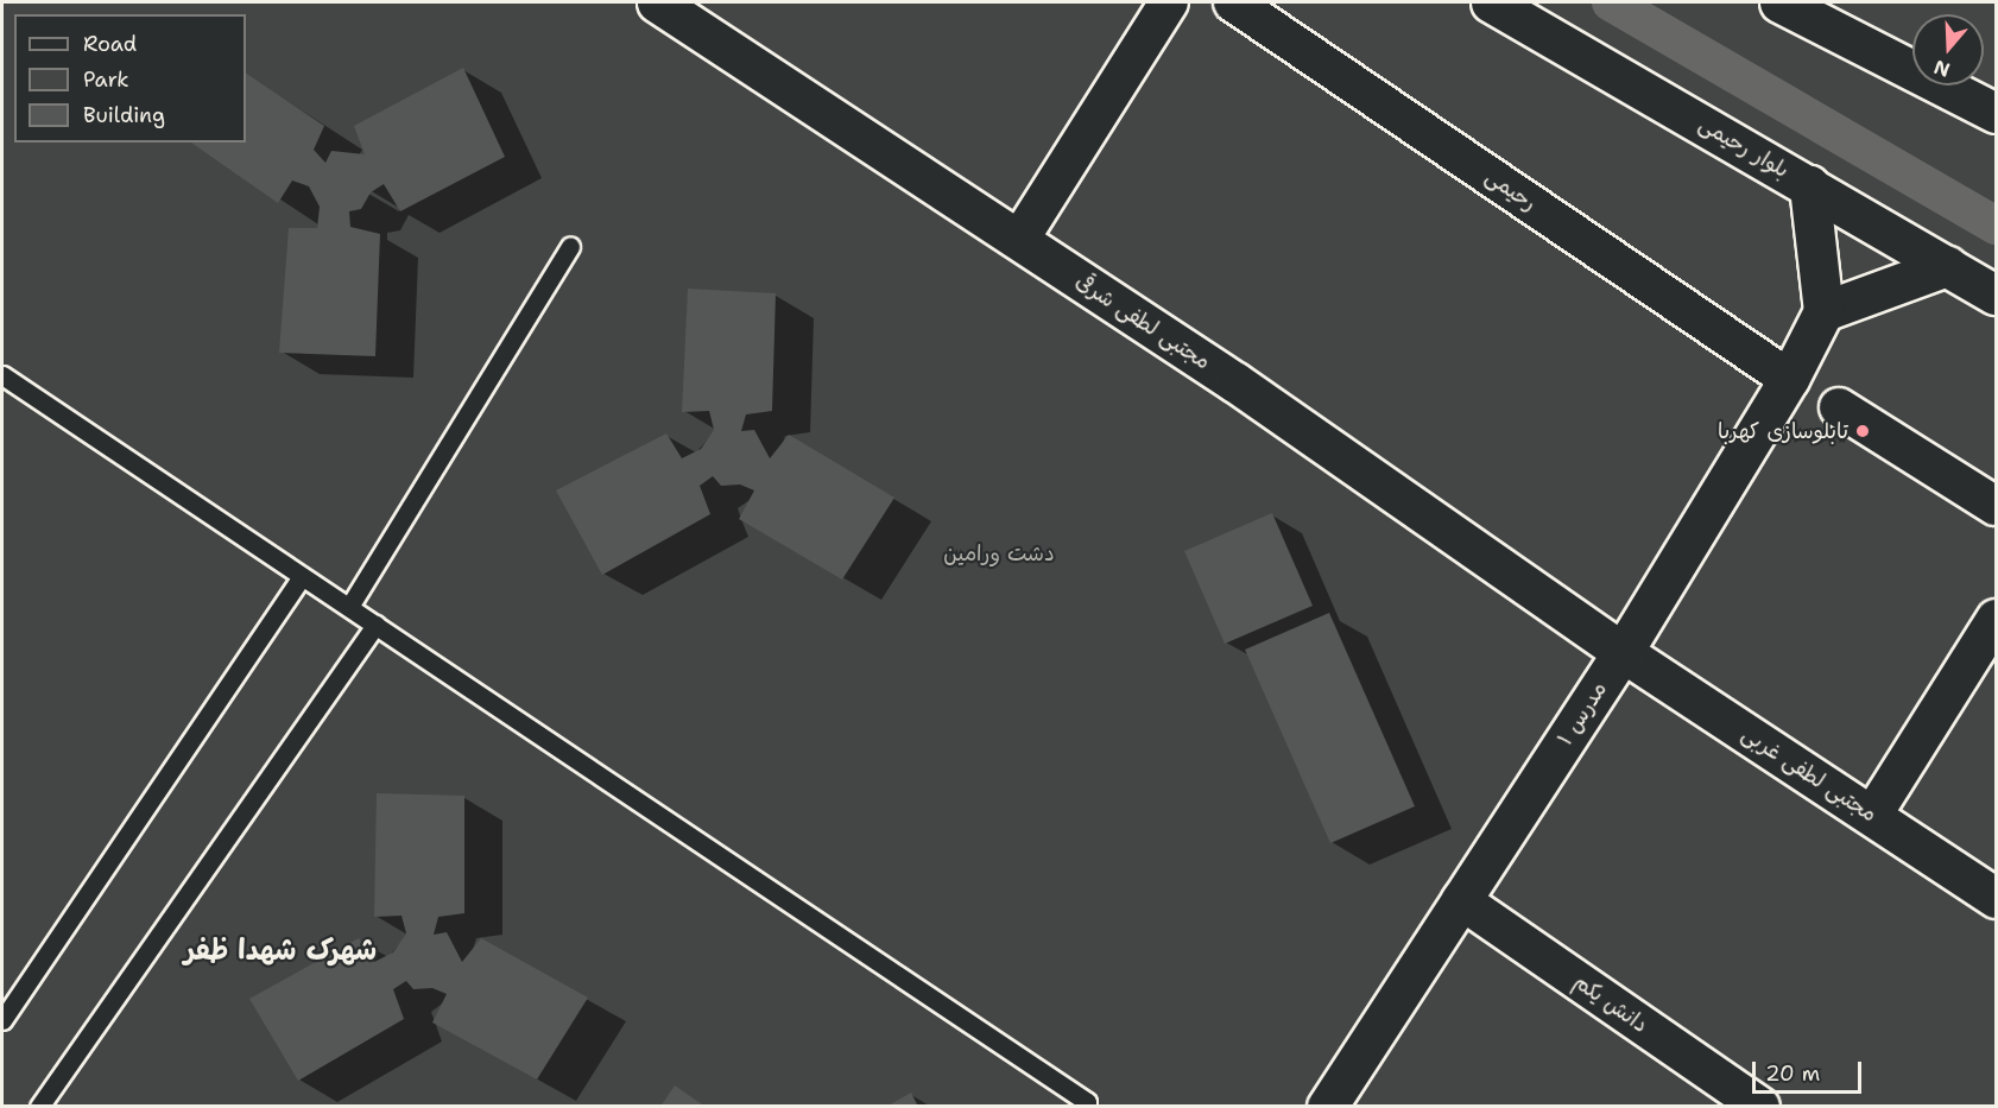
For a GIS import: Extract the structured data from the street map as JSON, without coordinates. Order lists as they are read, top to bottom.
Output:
{
  "streets": {
    "street": [
      "بلوار رحیمی",
      "رحیمی",
      "مجتبی لطفی شرقی",
      "مدرس ۱",
      "مجتبی لطفی غربی",
      "دانش یکم"
    ]
  },
  "crossings": [
    ["رحیمی", "مدرس ۱"],
    ["مجتبی لطفی شرقی", "مدرس ۱"],
    ["مجتبی لطفی شرقی", "مجتبی لطفی غربی"],
    ["مدرس ۱", "مجتبی لطفی غربی"],
    ["مدرس ۱", "دانش یکم"]
  ],
  "districts": ["شهرک شهدا ظفر"],
  "parks": ["دشت ورامین"],
  "places": ["تابلوسازی کهربا"],
  "legend": ["Road", "Park", "Building"],
  "scale_bar": "20 m",
  "north": "bottom"
}
